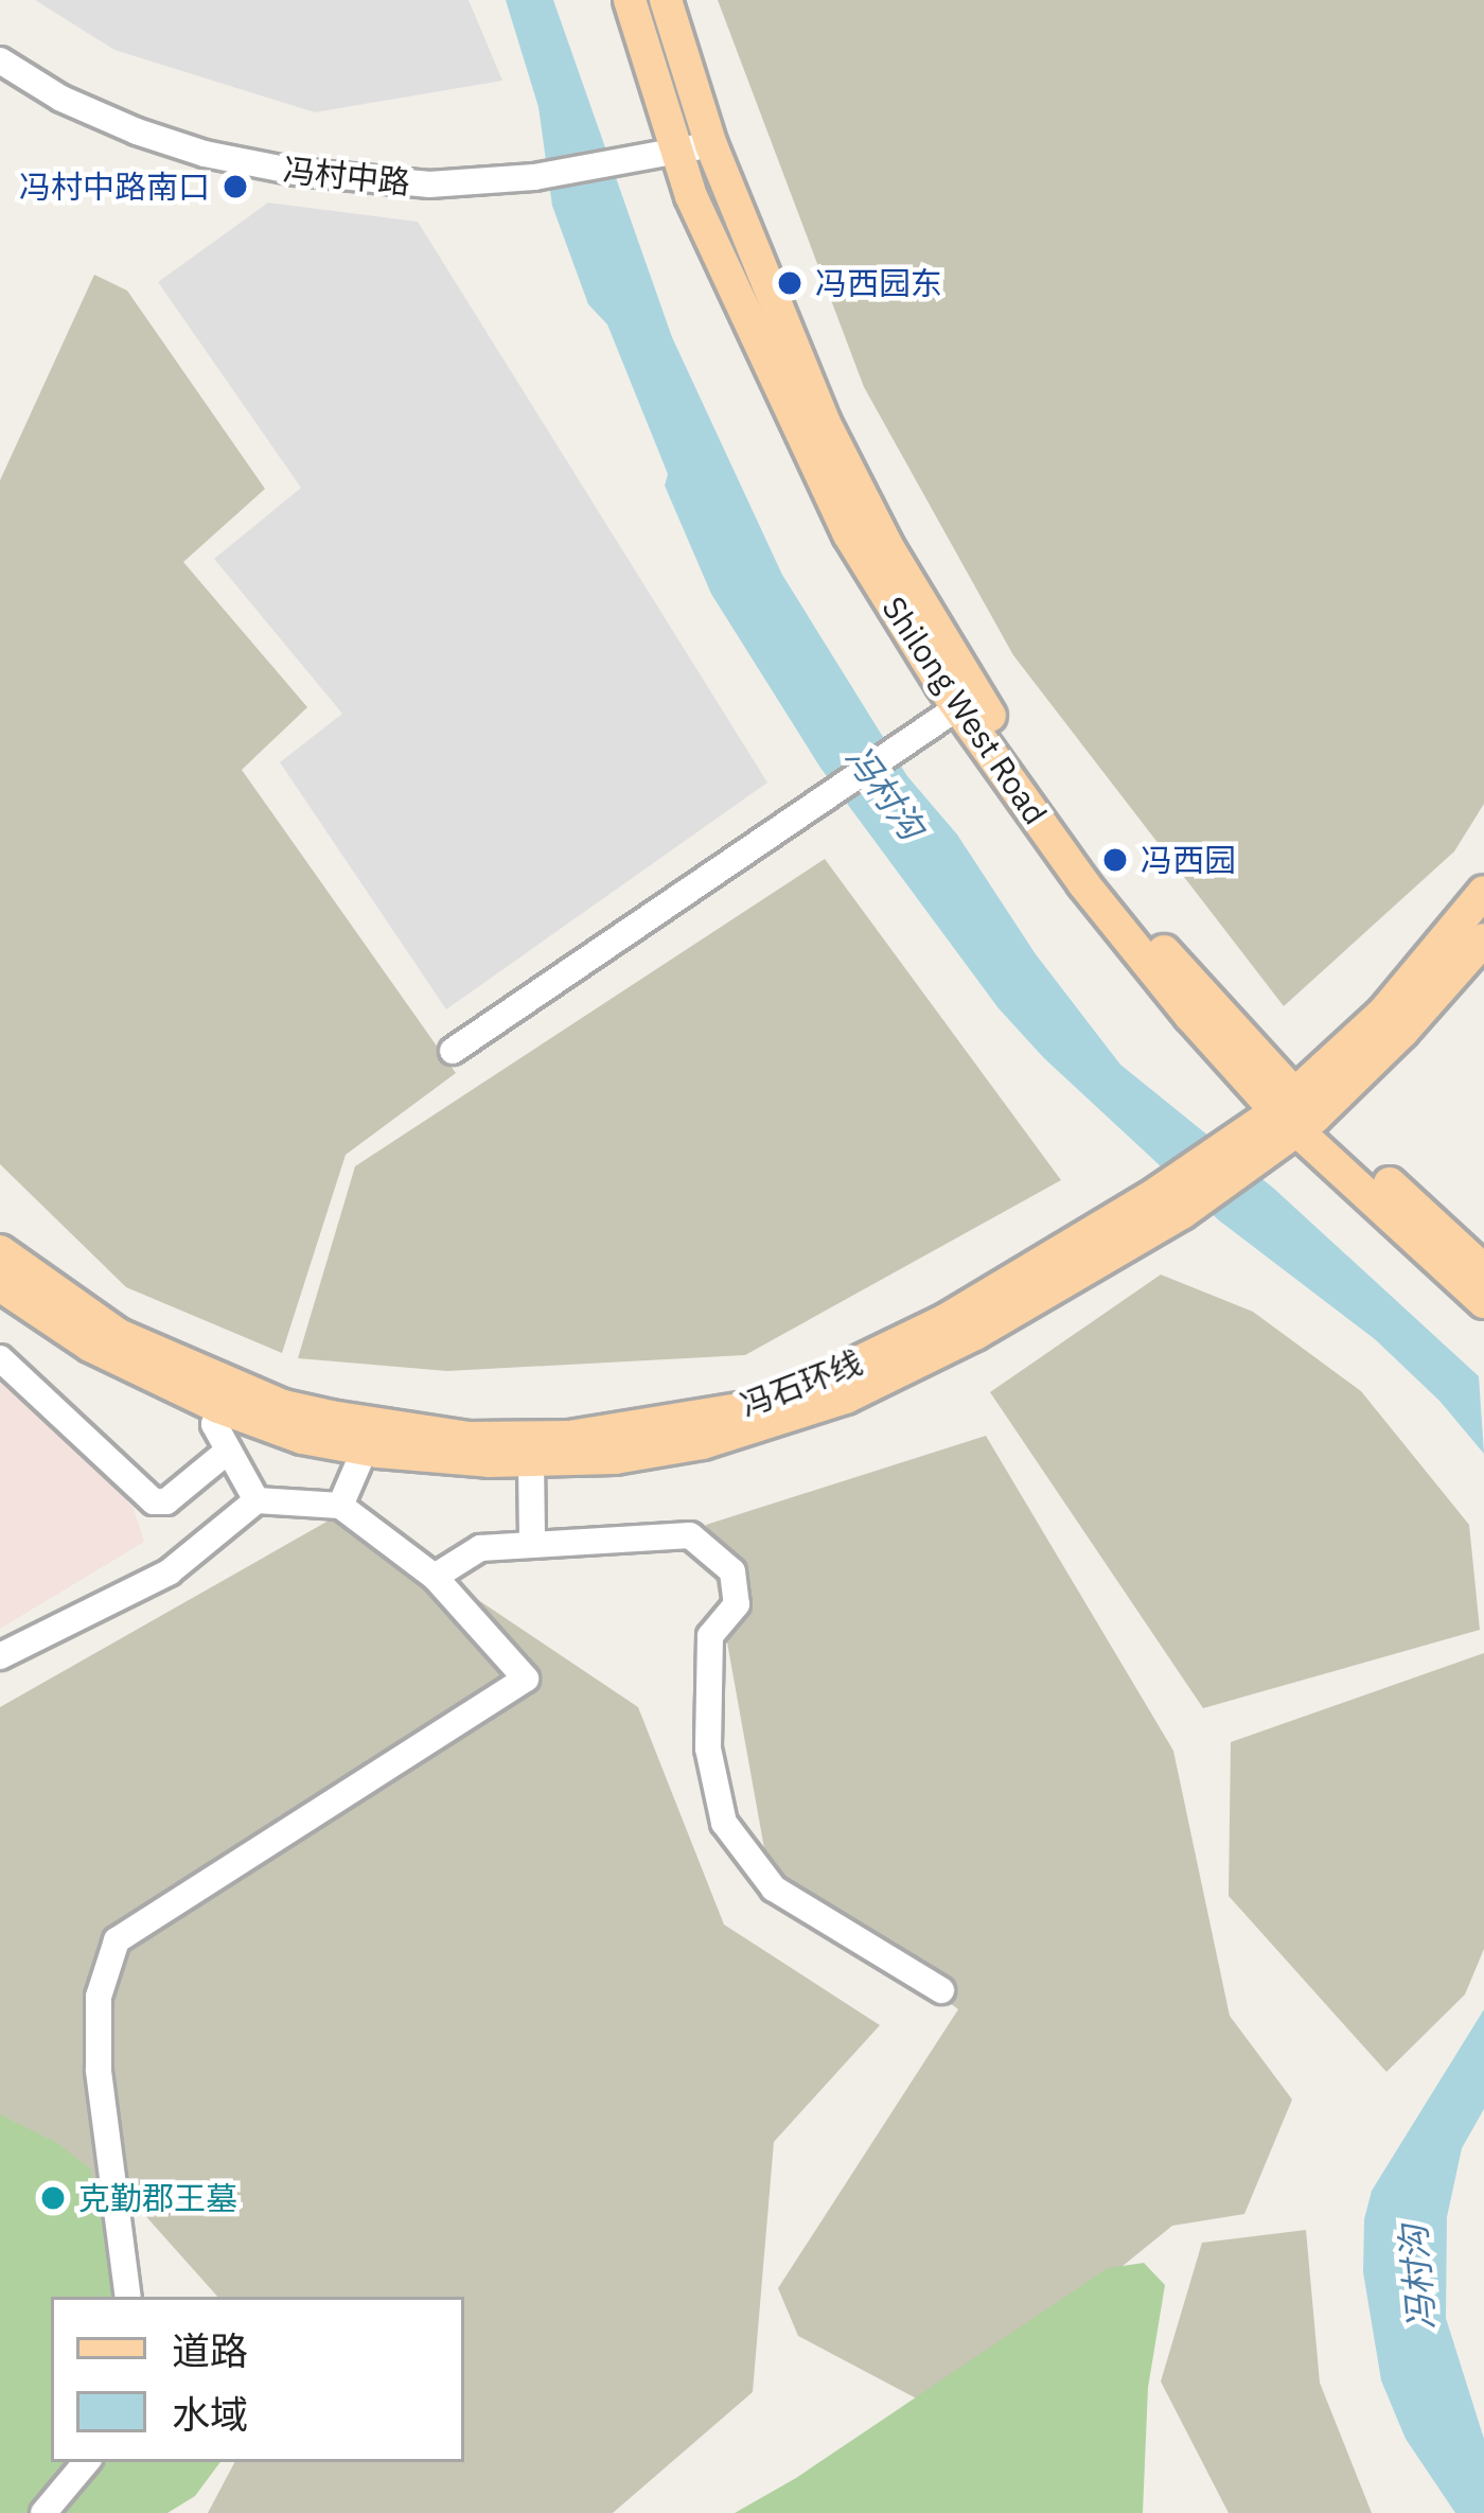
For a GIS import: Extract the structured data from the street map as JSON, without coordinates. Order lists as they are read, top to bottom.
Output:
{
  "streets": {
    "main road": ["Shilong West Road", "冯石环线"],
    "street": ["冯村中路"]
  },
  "crossings": [
    ["冯村中路", "Shilong West Road"],
    ["Shilong West Road", "冯石环线"]
  ],
  "water": ["冯村沟"],
  "places": [
    "冯村中路南口",
    "冯西园东",
    "冯西园",
    "克勤郡王墓"
  ],
  "legend": ["道路", "水域"]
}
